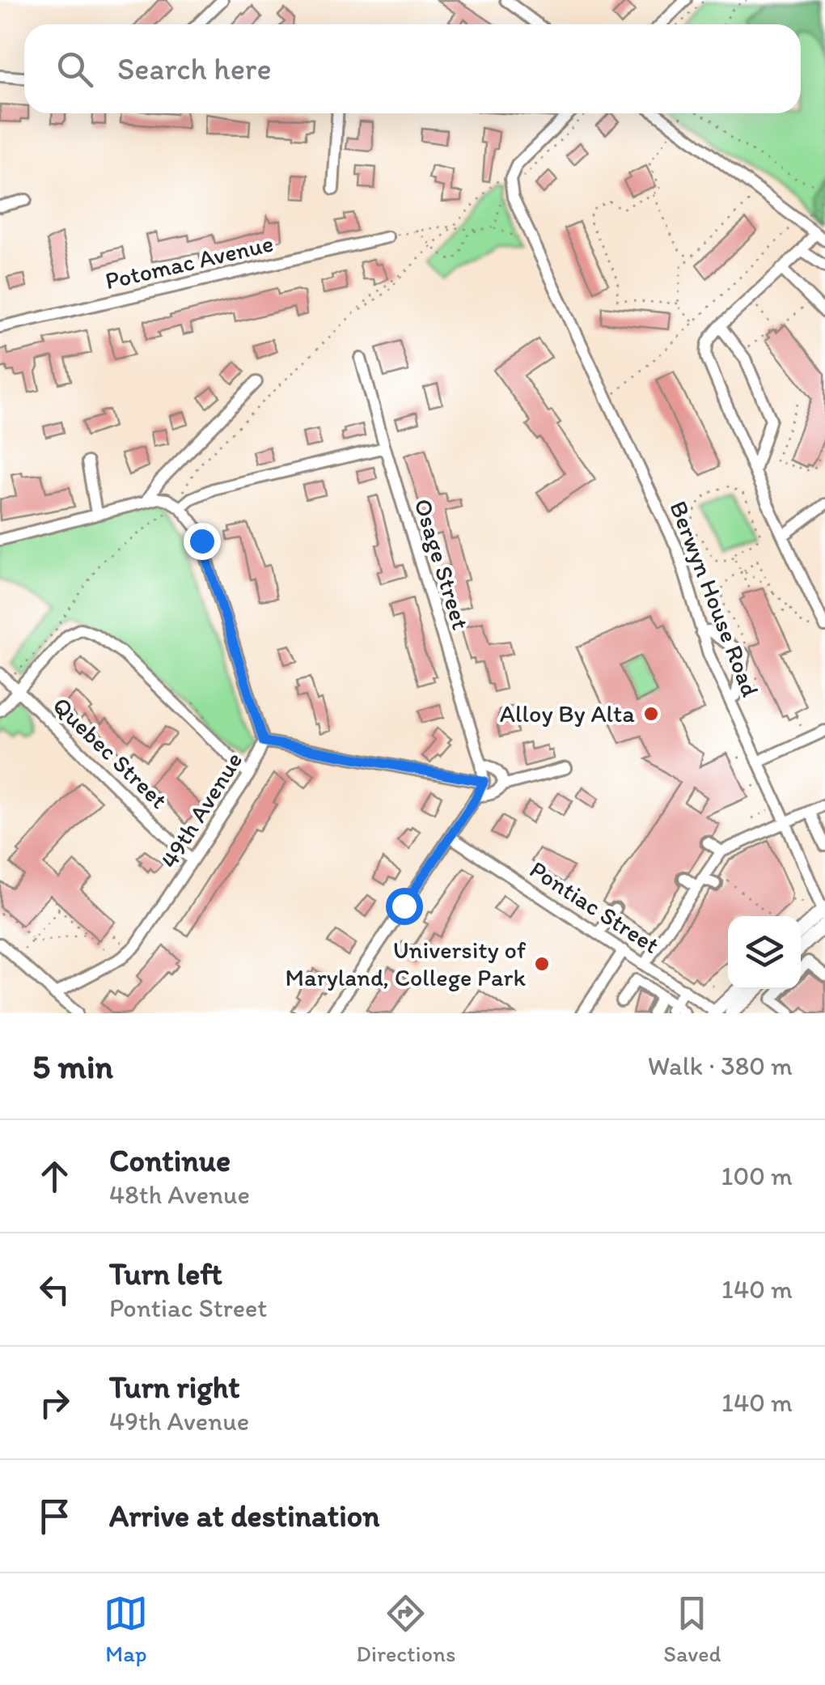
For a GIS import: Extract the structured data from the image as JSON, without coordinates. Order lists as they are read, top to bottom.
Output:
{
  "streets": {
    "street": [
      "Potomac Avenue",
      "Osage Street",
      "Berwyn House Road",
      "Quebec Street",
      "49th Avenue",
      "Pontiac Street"
    ]
  },
  "crossings": [
    ["Quebec Street", "49th Avenue"]
  ],
  "places": ["Alloy By Alta", "University of Maryland, College Park"],
  "page": {
    "search": "Search here",
    "heading": ["5 min", "Walk · 380 m"],
    "list": [
      ["Continue", "48th Avenue", "100 m"],
      ["Turn left", "Pontiac Street", "140 m"],
      ["Turn right", "49th Avenue", "140 m"],
      "Arrive at destination"
    ],
    "nav": ["Map", "Directions", "Saved"]
  }
}
